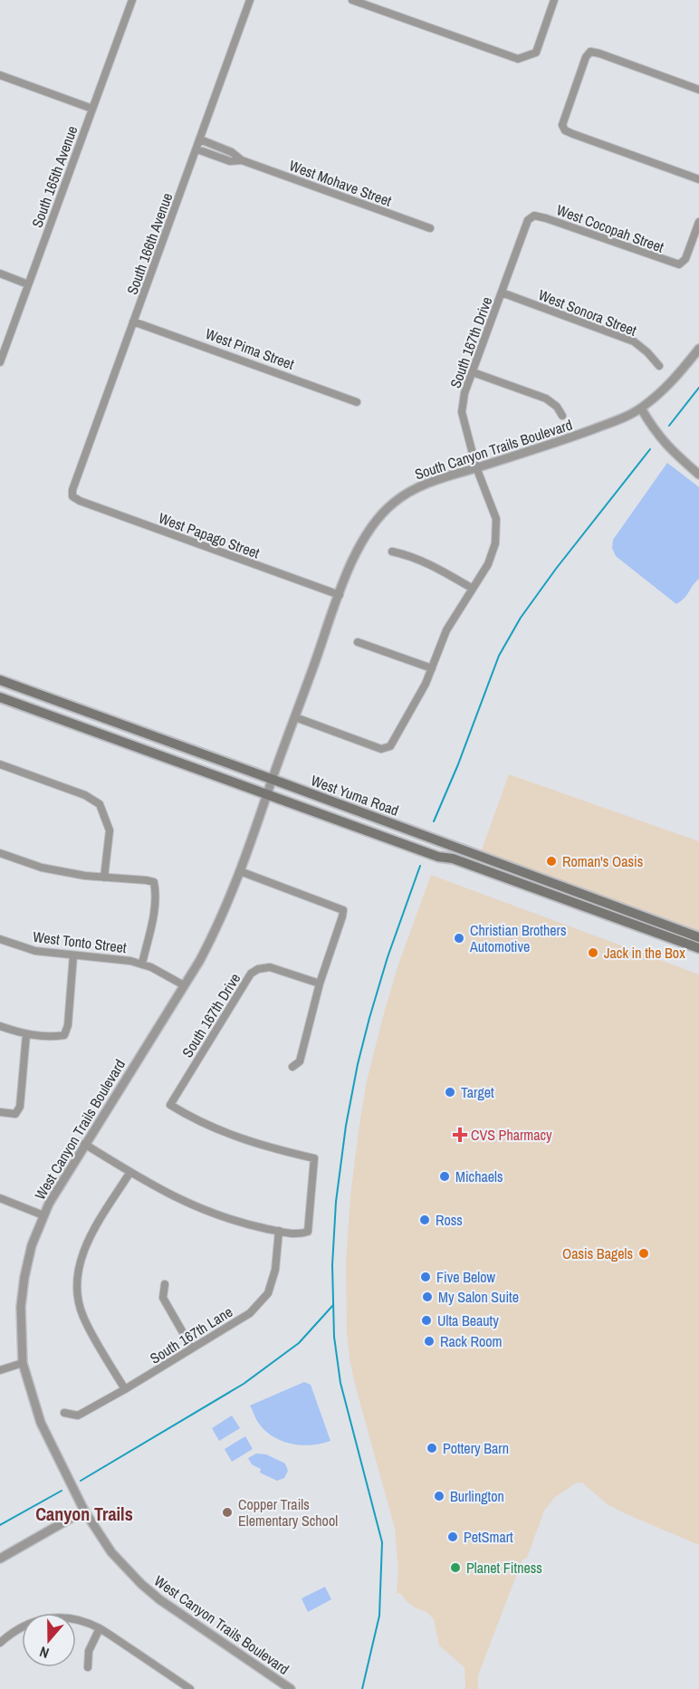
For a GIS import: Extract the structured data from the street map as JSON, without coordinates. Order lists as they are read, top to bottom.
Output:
{
  "streets": {
    "main road": ["West Yuma Road"],
    "street": [
      "South 165th Avenue",
      "West Mohave Street",
      "West Cocopah Street",
      "South 166th Avenue",
      "West Sonora Street",
      "South 167th Drive",
      "West Pima Street",
      "South Canyon Trails Boulevard",
      "West Papago Street",
      "West Tonto Street",
      "West Canyon Trails Boulevard",
      "South 167th Lane"
    ]
  },
  "crossings": [
    ["West Mohave Street", "South 166th Avenue"],
    ["West Cocopah Street", "South 167th Drive"],
    ["South 166th Avenue", "West Pima Street"],
    ["South 166th Avenue", "West Papago Street"],
    ["West Sonora Street", "South 167th Drive"],
    ["South 167th Drive", "South Canyon Trails Boulevard"],
    ["South 167th Drive", "South 167th Lane"],
    ["South Canyon Trails Boulevard", "West Papago Street"],
    ["South Canyon Trails Boulevard", "West Yuma Road"],
    ["South Canyon Trails Boulevard", "West Canyon Trails Boulevard"],
    ["West Yuma Road", "West Canyon Trails Boulevard"],
    ["West Tonto Street", "West Canyon Trails Boulevard"]
  ],
  "districts": ["Canyon Trails"],
  "places": {
    "other": [
      "Roman's Oasis",
      "Christian Brothers Automotive",
      "Jack in the Box",
      "Target",
      "Michaels",
      "Ross",
      "Oasis Bagels",
      "Five Below",
      "My Salon Suite",
      "Ulta Beauty",
      "Rack Room",
      "Pottery Barn",
      "Burlington",
      "Copper Trails Elementary School",
      "PetSmart",
      "Planet Fitness"
    ],
    "health": ["CVS Pharmacy"]
  },
  "north": "bottom"
}
